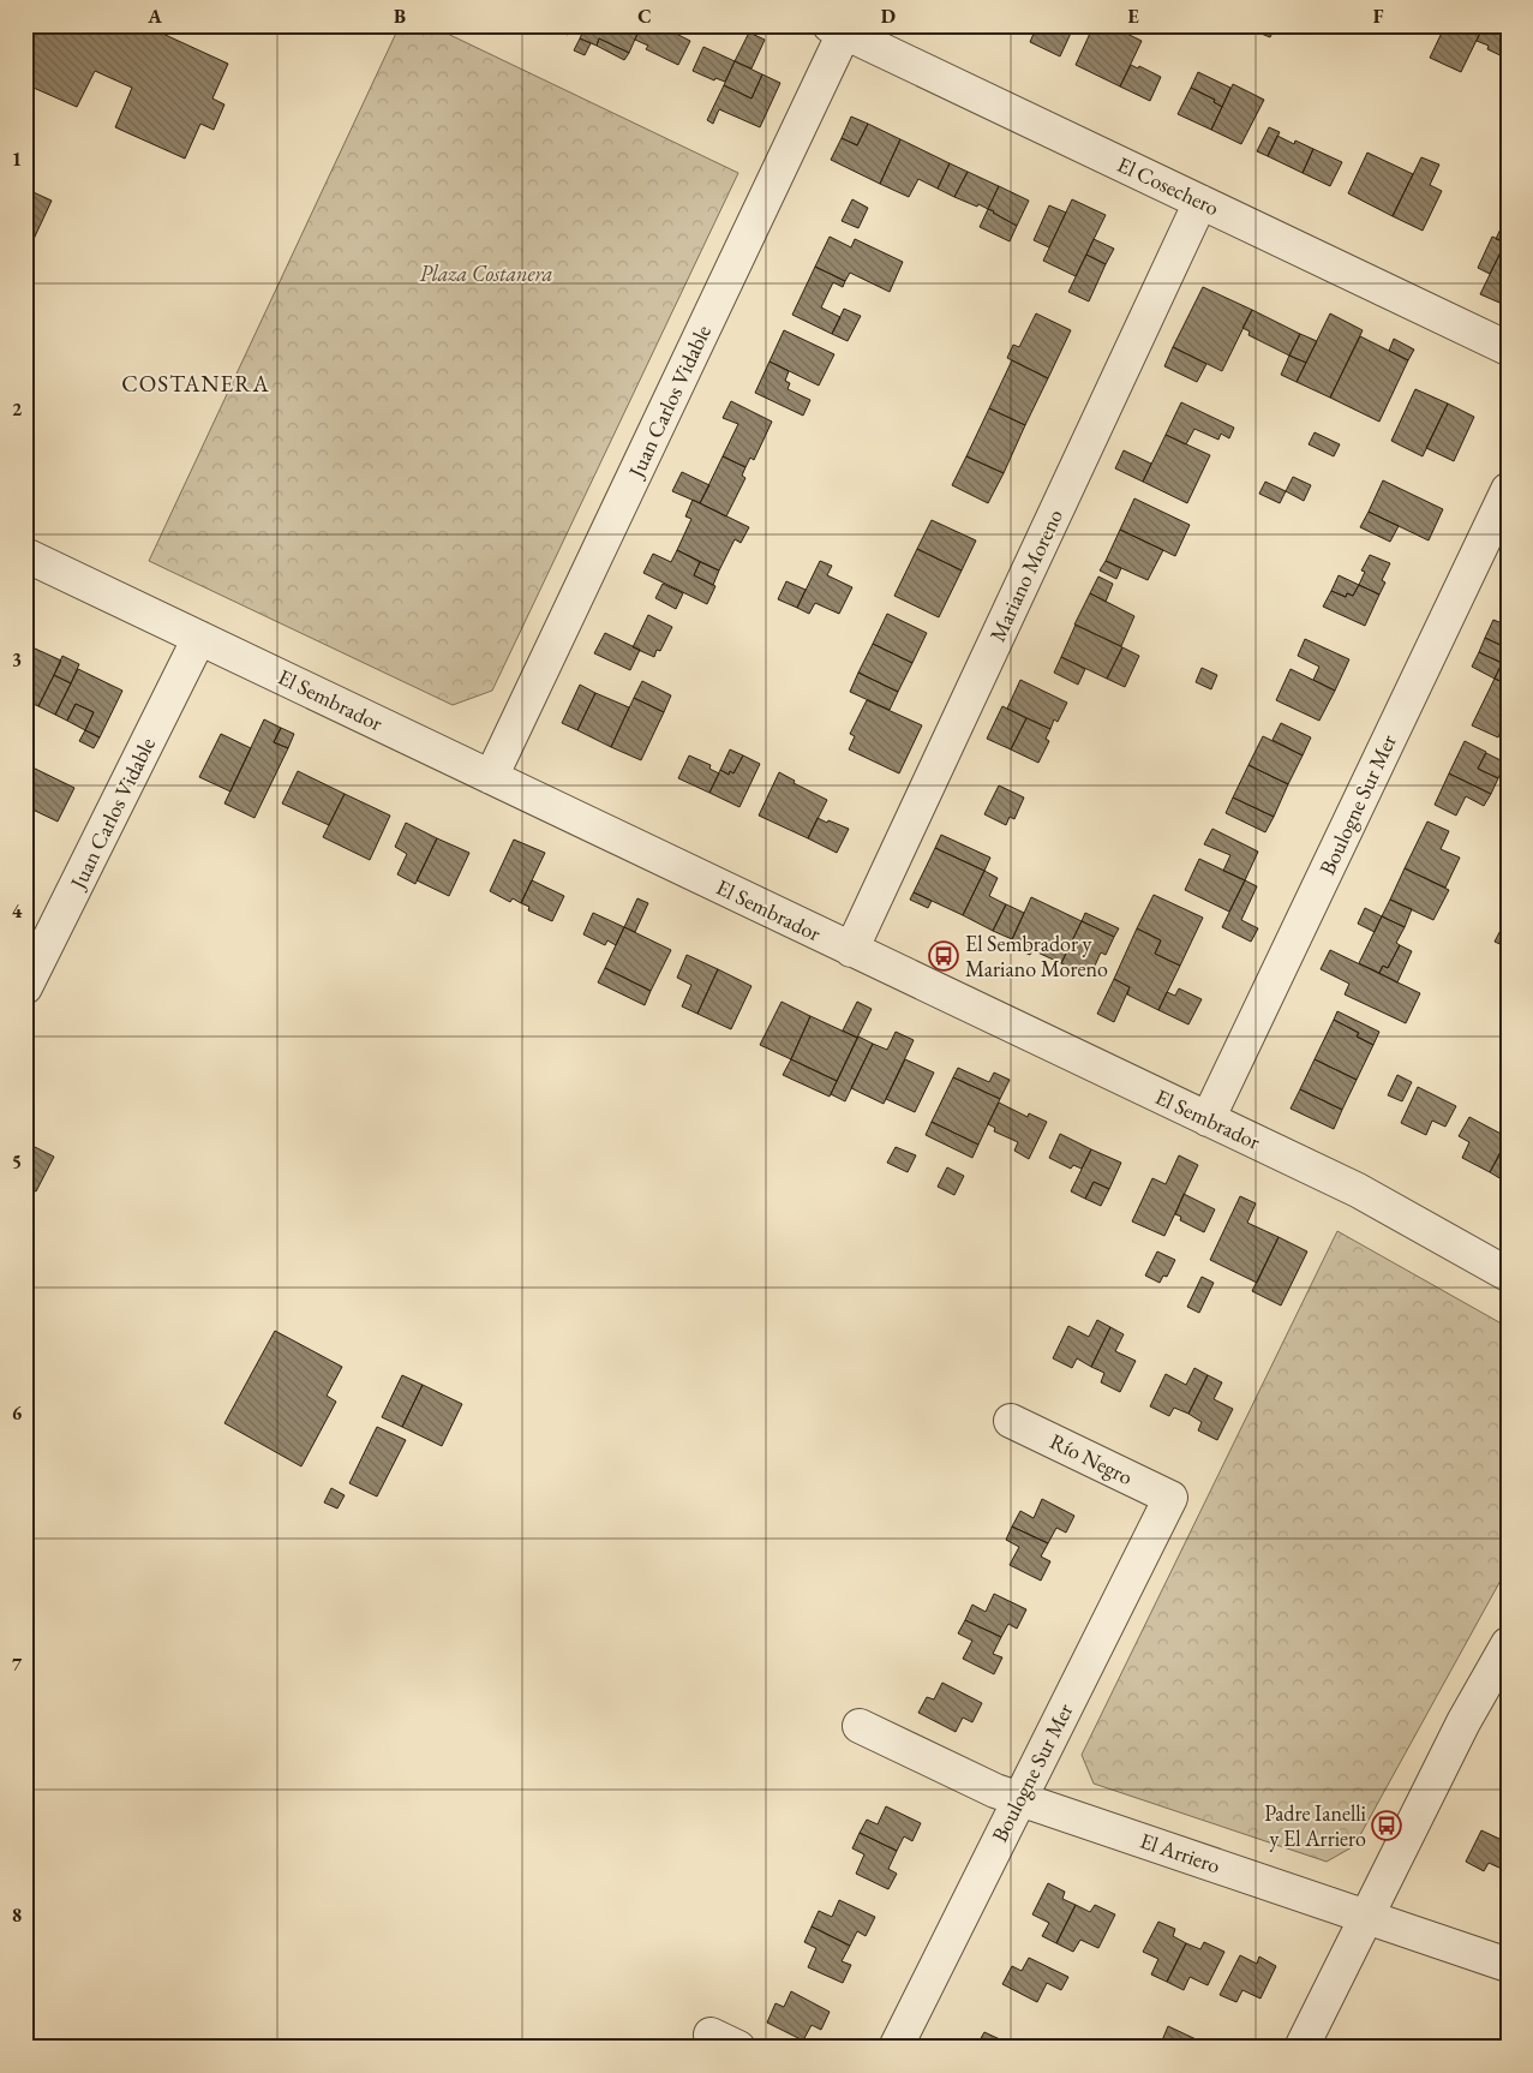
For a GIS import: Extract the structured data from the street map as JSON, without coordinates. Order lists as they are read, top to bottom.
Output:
{
  "streets": {
    "street": [
      "El Cosechero",
      "Juan Carlos Vidable",
      "Mariano Moreno",
      "El Sembrador",
      "Boulogne Sur Mer",
      "Río Negro",
      "El Arriero"
    ]
  },
  "crossings": [
    ["El Cosechero", "Juan Carlos Vidable"],
    ["El Cosechero", "Mariano Moreno"],
    ["Juan Carlos Vidable", "El Sembrador"],
    ["Mariano Moreno", "El Sembrador"],
    ["El Sembrador", "Boulogne Sur Mer"],
    ["Boulogne Sur Mer", "Río Negro"],
    ["Boulogne Sur Mer", "El Arriero"]
  ],
  "districts": ["COSTANERA"],
  "parks": ["Plaza Costanera"],
  "places": {
    "bus stop": ["El Sembrador y Mariano Moreno", "Padre Ianelli y El Arriero"]
  },
  "grid": {
    "columns": [
      "A",
      "B",
      "C",
      "D",
      "E",
      "F"
    ],
    "rows": [
      "1",
      "2",
      "3",
      "4",
      "5",
      "6",
      "7",
      "8"
    ]
  }
}
